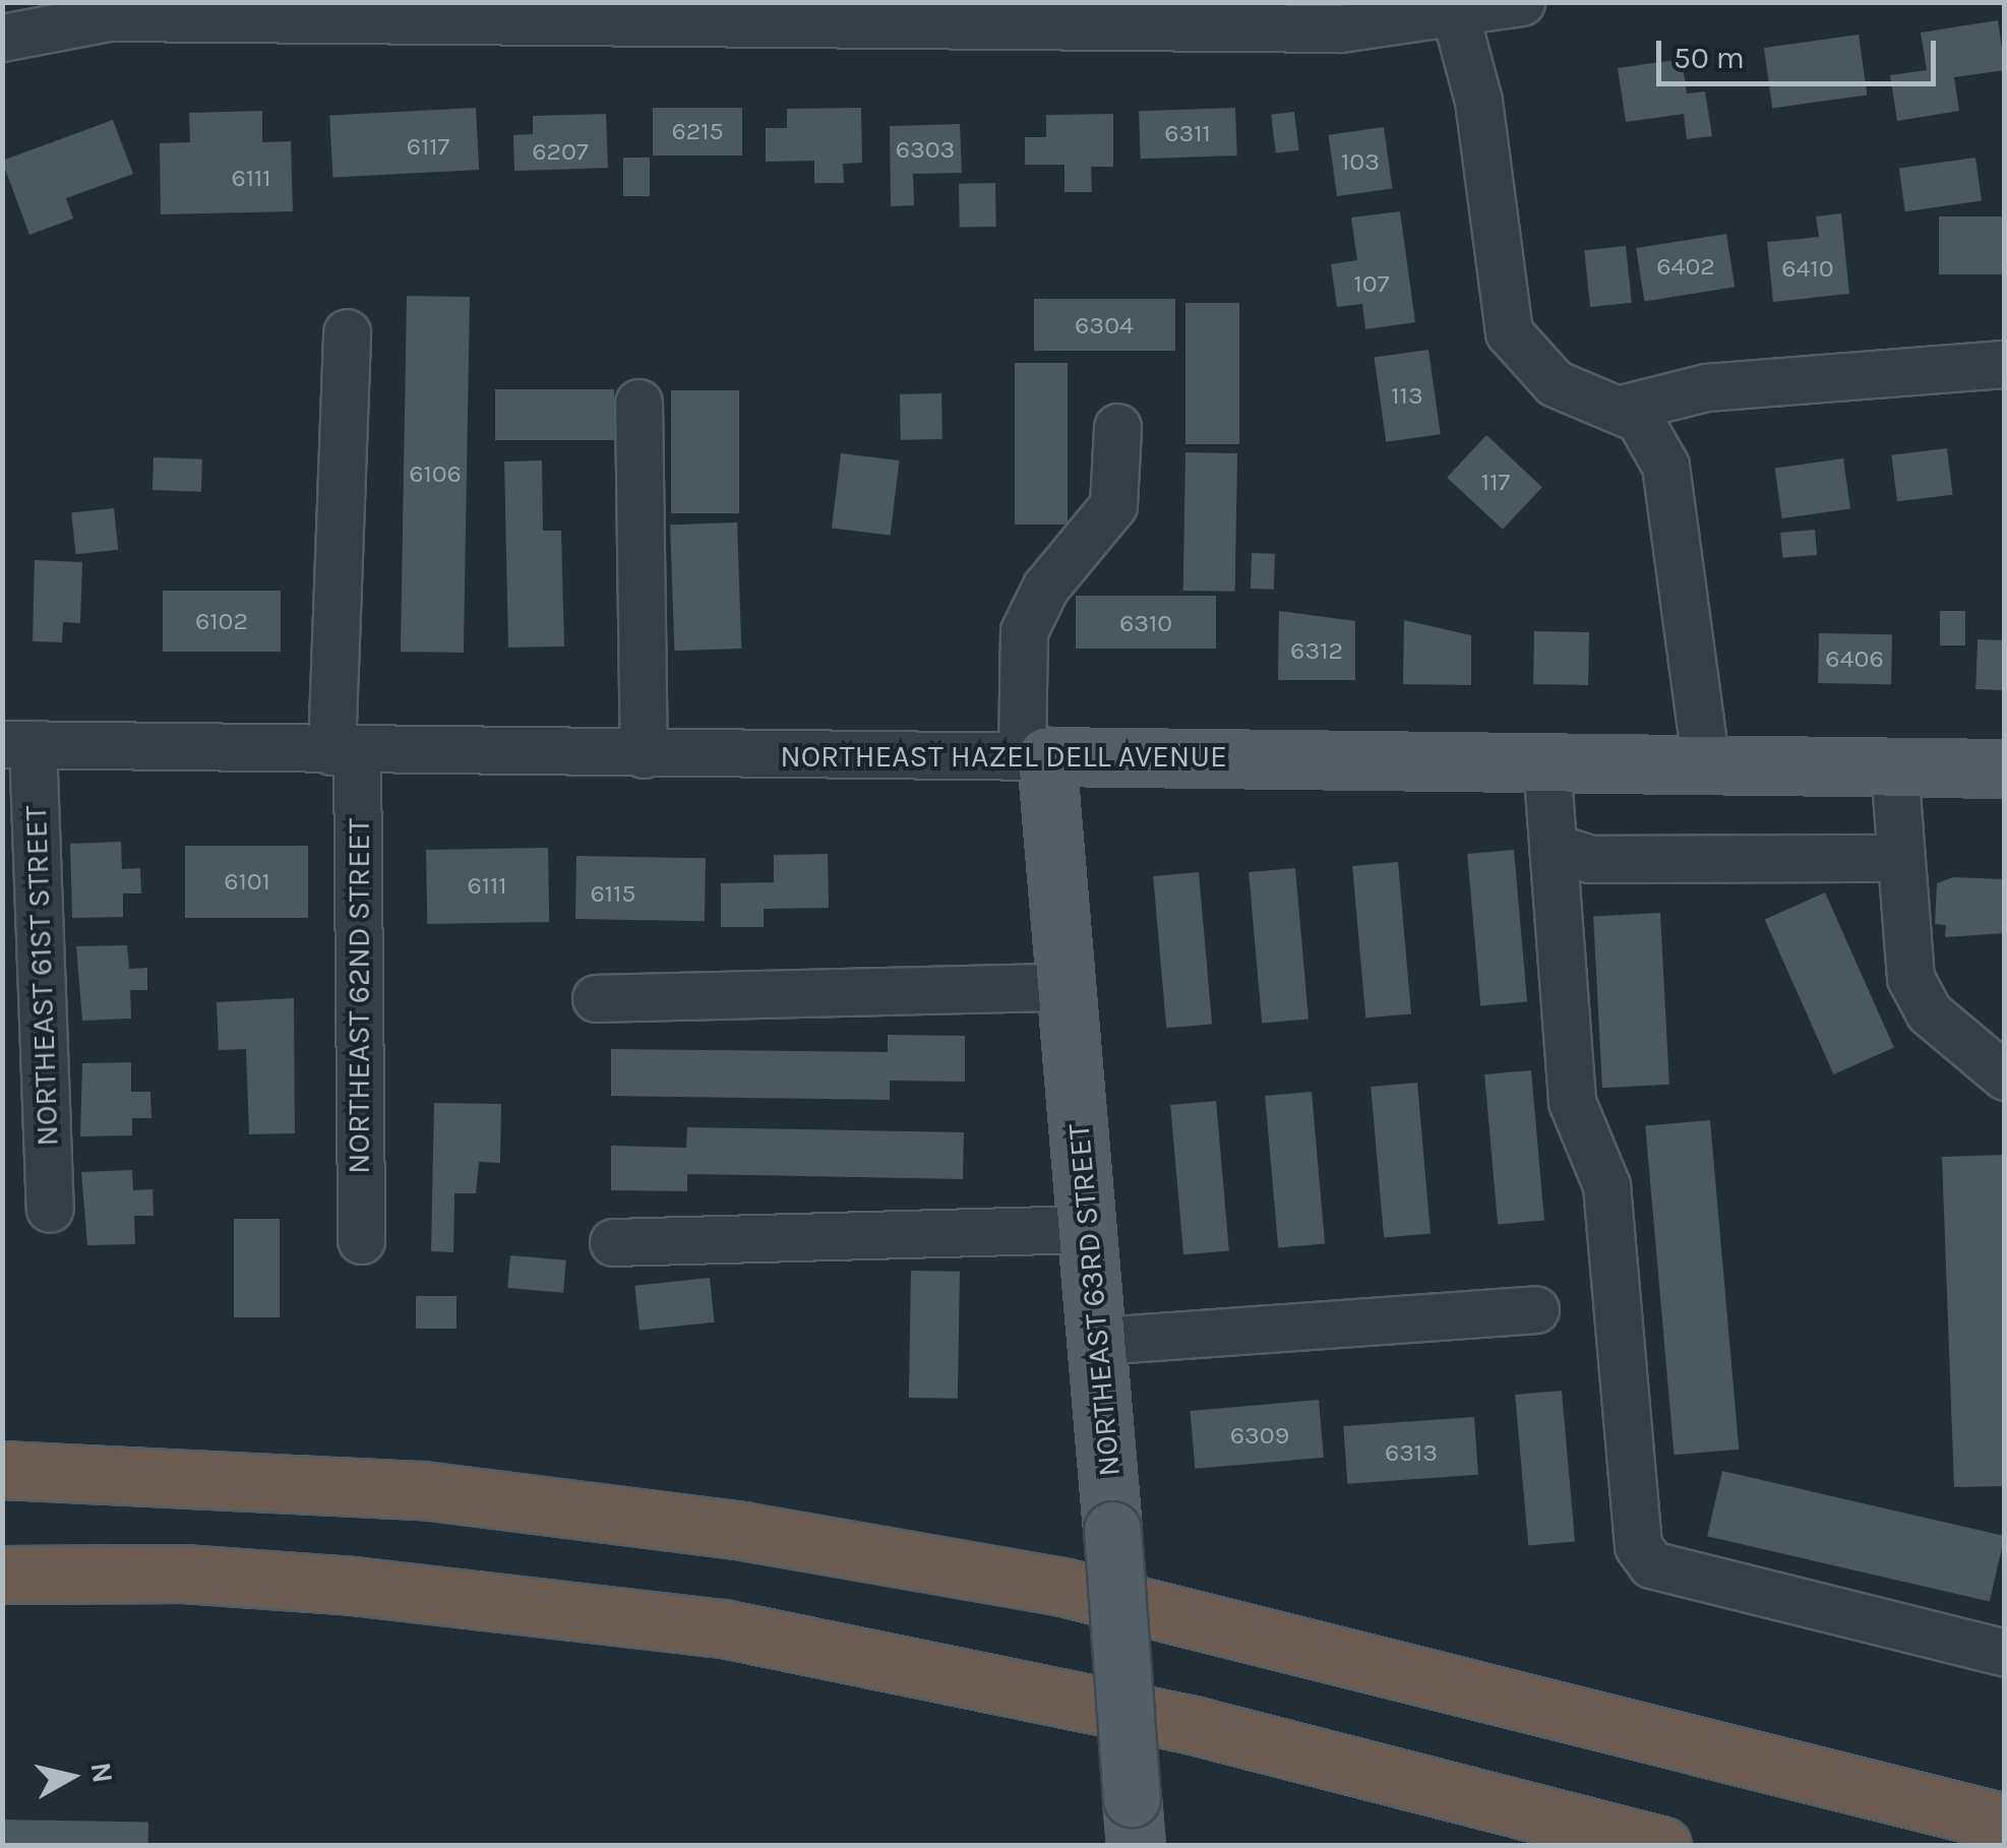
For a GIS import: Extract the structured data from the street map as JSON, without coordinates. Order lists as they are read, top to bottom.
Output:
{
  "streets": {
    "main road": ["NORTHEAST HAZEL DELL AVENUE", "NORTHEAST 63RD STREET"],
    "street": ["NORTHEAST 61ST STREET", "NORTHEAST 62ND STREET"]
  },
  "crossings": [
    ["NORTHEAST HAZEL DELL AVENUE", "NORTHEAST 61ST STREET"],
    ["NORTHEAST HAZEL DELL AVENUE", "NORTHEAST 62ND STREET"],
    ["NORTHEAST HAZEL DELL AVENUE", "NORTHEAST 63RD STREET"]
  ],
  "house_numbers": [
    "6215",
    "6311",
    "6117",
    "6303",
    "6207",
    "103",
    "6111",
    "6402",
    "6410",
    "107",
    "6304",
    "113",
    "6106",
    "117",
    "6102",
    "6310",
    "6312",
    "6406",
    "6101",
    "6111",
    "6115",
    "6309",
    "6313"
  ],
  "scale_bar": "50 m",
  "north": "right"
}
